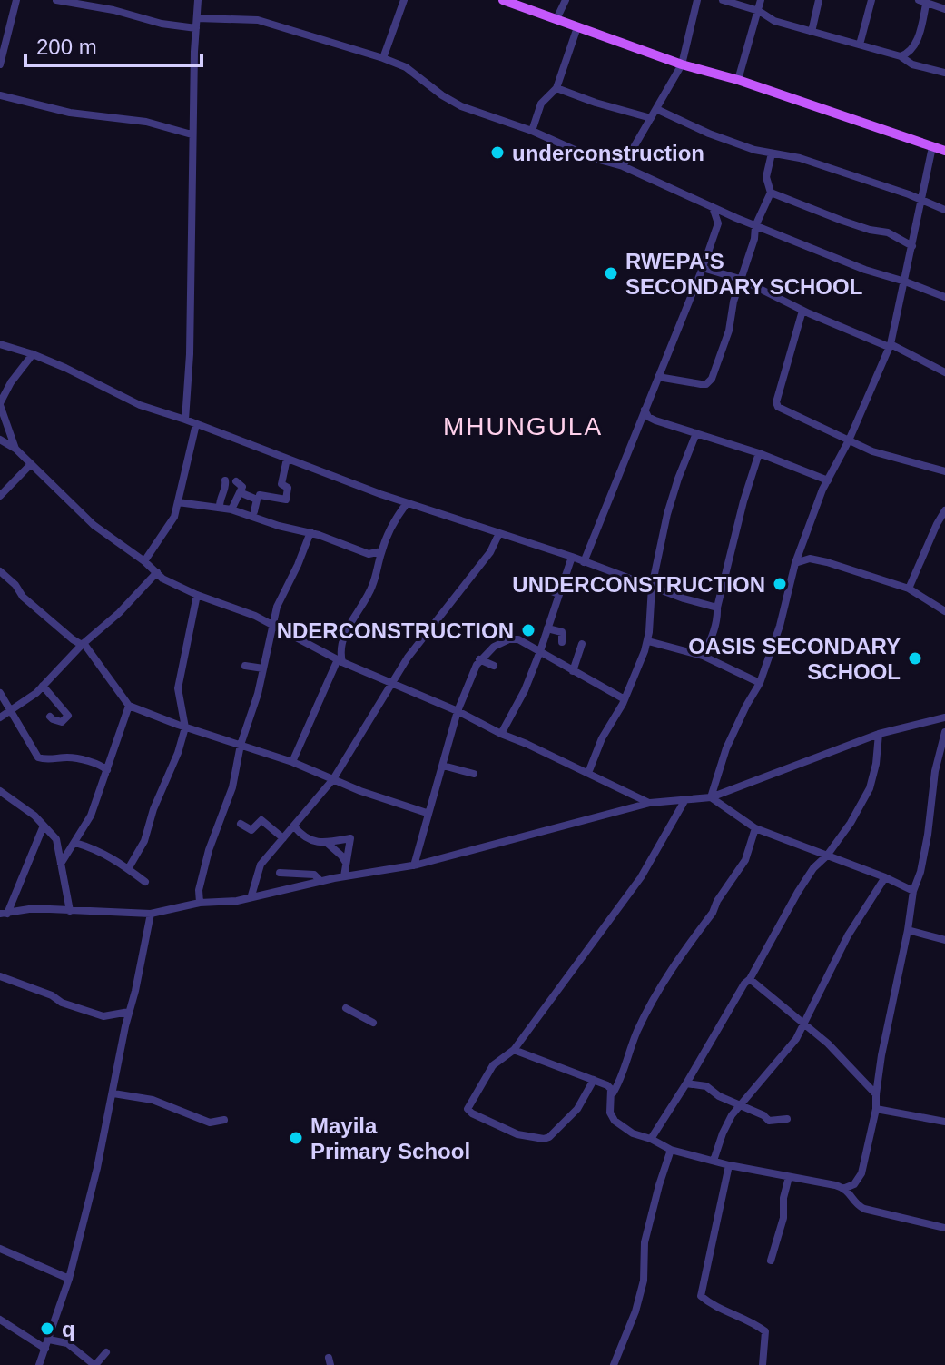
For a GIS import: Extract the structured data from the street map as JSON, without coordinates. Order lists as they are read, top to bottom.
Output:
{
  "districts": ["MHUNGULA"],
  "places": [
    "underconstruction",
    "RWEPA'S SECONDARY SCHOOL",
    "UNDERCONSTRUCTION",
    "NDERCONSTRUCTION",
    "OASIS SECONDARY SCHOOL",
    "Mayila Primary School",
    "q"
  ],
  "scale_bar": "200 m"
}
